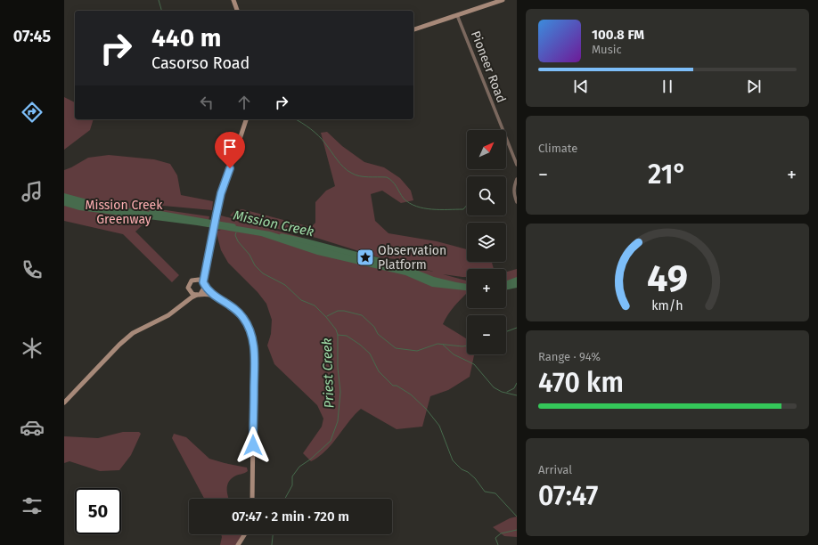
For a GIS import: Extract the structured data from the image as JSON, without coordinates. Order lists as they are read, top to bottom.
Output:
{
  "streets": {
    "street": ["Pioneer Road"]
  },
  "water": ["Mission Creek", "Priest Creek"],
  "parks": ["Mission Creek Greenway"],
  "places": {
    "place": ["Observation Platform"]
  },
  "north": "top right",
  "page": {
    "tabs": "07:45",
    "turn": ["440 m", "Casorso Road"],
    "song": ["100.8 FM", "Music"],
    "tile": [
      "Climate",
      ["Range · 94%", "470 km"],
      ["Arrival", "07:47"]
    ],
    "map_buttons": ["+", "−"],
    "heat": ["−", "21°", "+"],
    "limit": "50",
    "trip": "07:47 · 2 min · 720 m",
    "gauge": ["49", "km/h"]
  }
}
